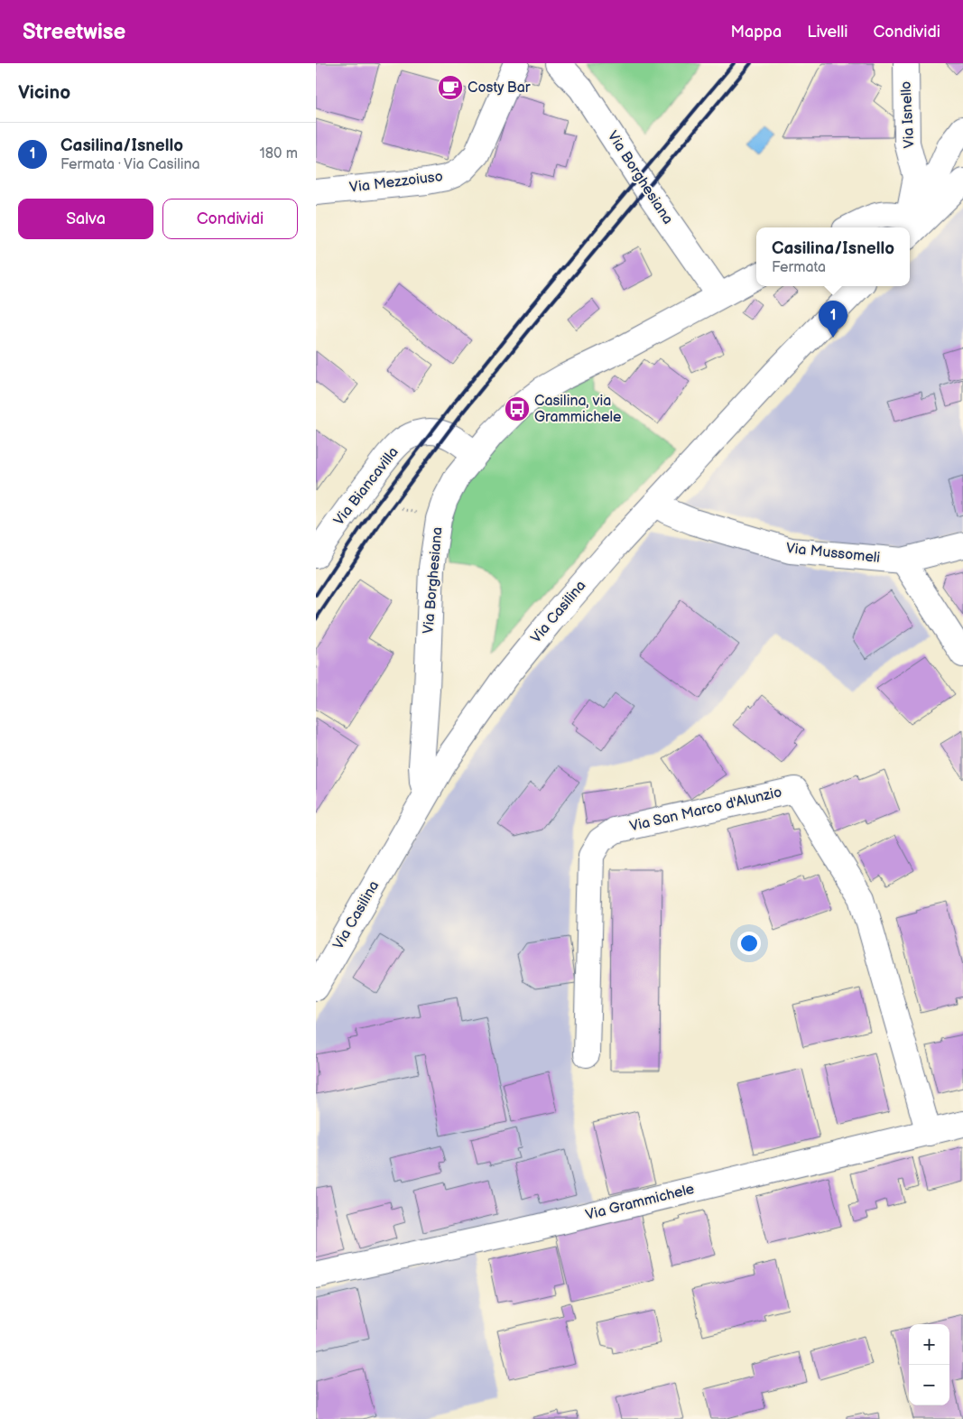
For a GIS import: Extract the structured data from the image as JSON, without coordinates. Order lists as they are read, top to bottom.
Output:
{
  "streets": {
    "street": [
      "Via Isnello",
      "Via Borghesiana",
      "Via Mezzoiuso",
      "Via Biancavilla",
      "Via Mussomeli",
      "Via Casilina",
      "Via San Marco d'Alunzio",
      "Via Grammichele"
    ]
  },
  "crossings": [
    ["Via Borghesiana", "Via Biancavilla"],
    ["Via Borghesiana", "Via Casilina"],
    ["Via Mussomeli", "Via Casilina"],
    ["Via San Marco d'Alunzio", "Via Grammichele"]
  ],
  "places": {
    "cafe": ["Costy Bar"],
    "bus stop": ["Casilina, via Grammichele"]
  },
  "page": {
    "header": "Streetwise",
    "nav": ["Mappa", "Livelli", "Condividi"],
    "heading": "Vicino",
    "list": [
      {
        "mark": "1",
        "name": "Casilina/Isnello",
        "note": "Fermata · Via Casilina",
        "value": "180 m"
      }
    ],
    "buttons": ["Salva", "Condividi"],
    "popup": ["Casilina/Isnello", "Fermata"],
    "pins": "1",
    "map_buttons": ["+", "−"]
  }
}
